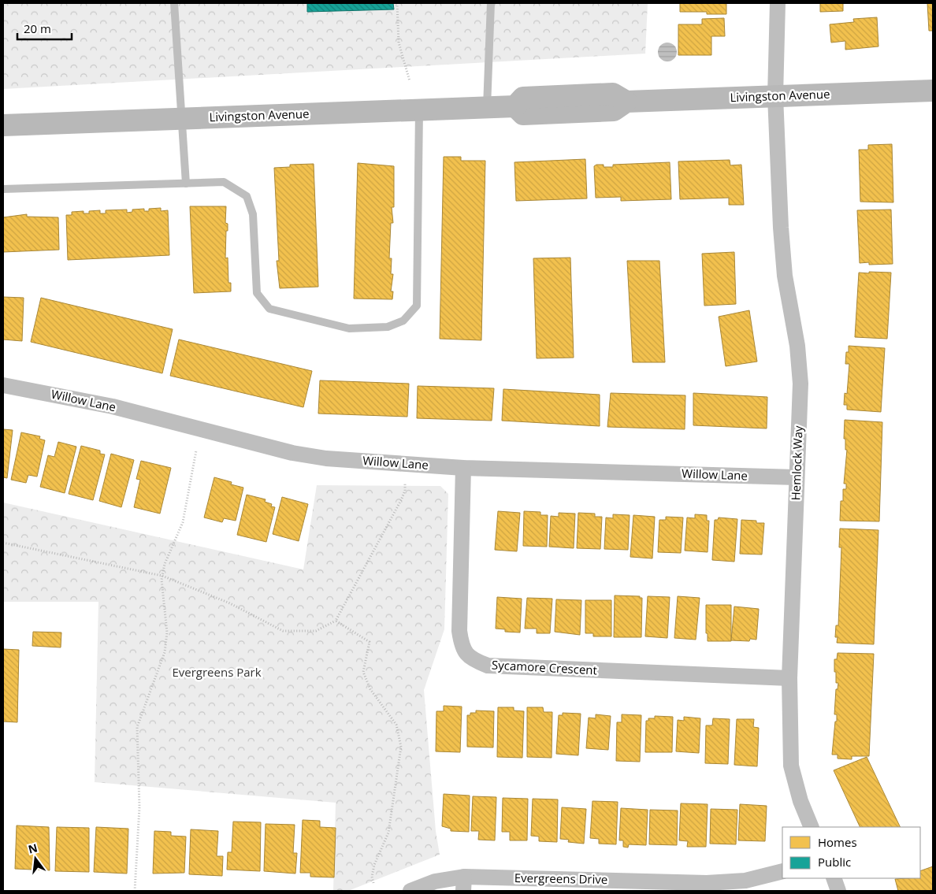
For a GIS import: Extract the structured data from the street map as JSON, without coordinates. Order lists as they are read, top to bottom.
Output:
{
  "streets": {
    "main road": ["Livingston Avenue"],
    "street": [
      "Willow Lane",
      "Hemlock Way",
      "Sycamore Crescent",
      "Evergreens Drive"
    ]
  },
  "crossings": [
    ["Livingston Avenue", "Hemlock Way"],
    ["Willow Lane", "Hemlock Way"],
    ["Willow Lane", "Sycamore Crescent"],
    ["Hemlock Way", "Sycamore Crescent"]
  ],
  "parks": ["Evergreens Park"],
  "legend": ["Homes", "Public"],
  "scale_bar": "20 m",
  "north": "top"
}
